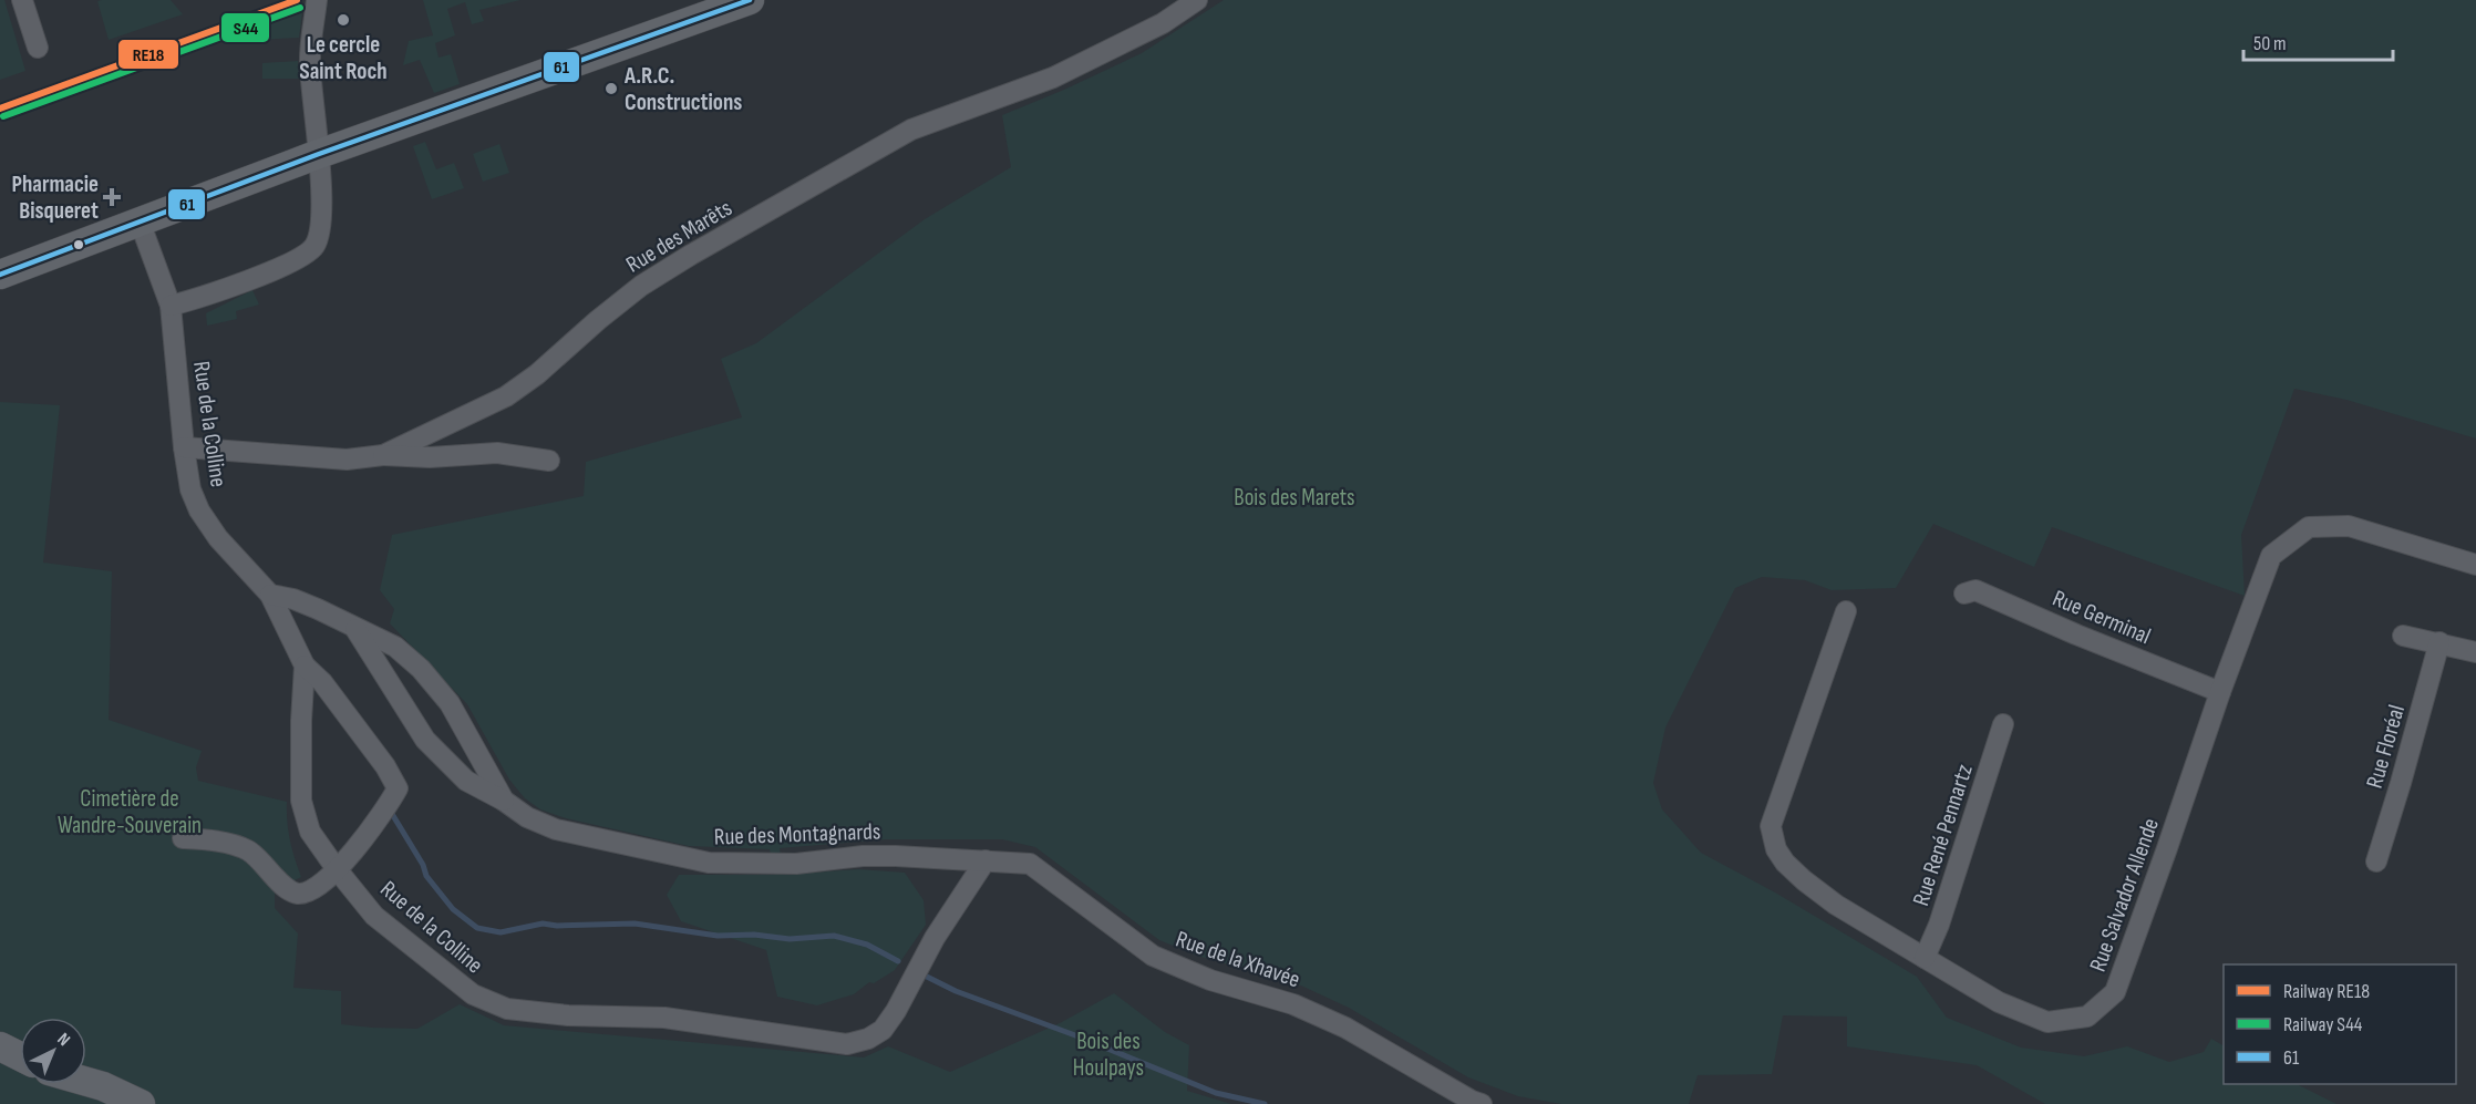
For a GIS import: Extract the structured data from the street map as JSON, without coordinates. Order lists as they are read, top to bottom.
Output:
{
  "streets": {
    "street": [
      "Rue des Marêts",
      "Rue de la Colline",
      "Rue Germinal",
      "Rue Floréal",
      "Rue des Montagnards",
      "Rue René Pennartz",
      "Rue Salvador Allende",
      "Rue de la Xhavée"
    ]
  },
  "crossings": [
    ["Rue des Marêts", "Rue de la Colline"],
    ["Rue de la Colline", "Rue des Montagnards"],
    ["Rue de la Colline", "Rue de la Xhavée"],
    ["Rue Germinal", "Rue Salvador Allende"],
    ["Rue des Montagnards", "Rue de la Xhavée"],
    ["Rue René Pennartz", "Rue Salvador Allende"]
  ],
  "parks": ["Bois des Marets", "Cimetière de Wandre-Souverain", "Bois des Houlpays"],
  "places": {
    "other": ["Le cercle Saint Roch", "A.R.C. Constructions"],
    "health": ["Pharmacie Bisqueret"]
  },
  "lines": ["rail line RE18", "transit line 61", "rail line S44"],
  "legend": ["Railway RE18", "Railway S44", "61"],
  "scale_bar": "50 m",
  "north": "top right"
}
